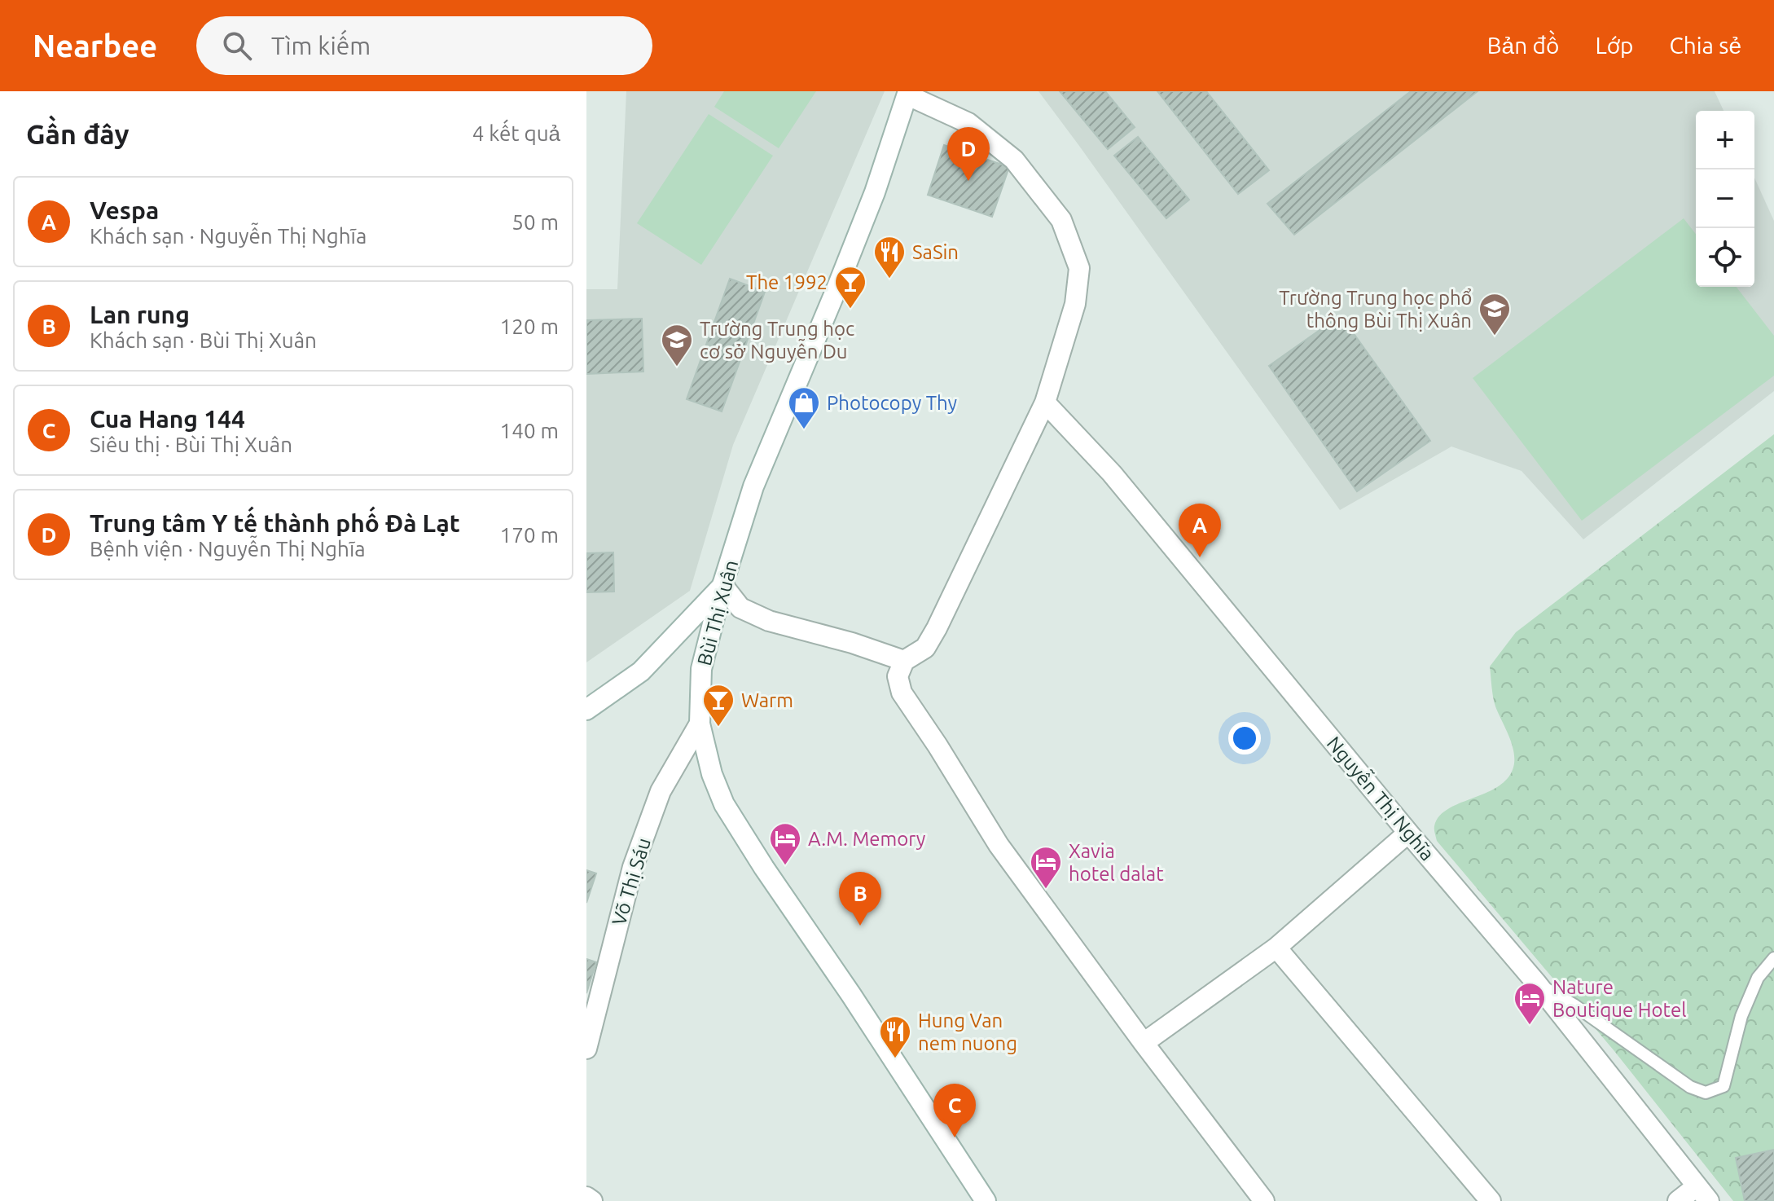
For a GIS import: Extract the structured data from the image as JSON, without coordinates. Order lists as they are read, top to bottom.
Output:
{
  "streets": {
    "street": ["Bùi Thị Xuân", "Nguyễn Thị Nghĩa", "Võ Thị Sáu"]
  },
  "crossings": [
    ["Bùi Thị Xuân", "Võ Thị Sáu"]
  ],
  "places": {
    "restaurant": ["SaSin", "Hung Van nem nuong"],
    "bar": ["The 1992", "Warm"],
    "school or university": ["Trường Trung học phổ thông Bùi Thị Xuân", "Trường Trung học cơ sở Nguyễn Du"],
    "shop": ["Photocopy Thy"],
    "hotel": ["A.M. Memory", "Xavia hotel dalat", "Nature Boutique Hotel"]
  },
  "page": {
    "header": "Nearbee",
    "search": "Tìm kiếm",
    "nav": ["Bản đồ", "Lớp", "Chia sẻ"],
    "heading": ["Gần đây", "4 kết quả"],
    "map_buttons": ["+", "−"],
    "pins": [
      "D",
      "A",
      "B",
      "C"
    ],
    "list": [
      {
        "mark": "A",
        "name": "Vespa",
        "note": "Khách sạn · Nguyễn Thị Nghĩa",
        "value": "50 m"
      },
      {
        "mark": "B",
        "name": "Lan rung",
        "note": "Khách sạn · Bùi Thị Xuân",
        "value": "120 m"
      },
      {
        "mark": "C",
        "name": "Cua Hang 144",
        "note": "Siêu thị · Bùi Thị Xuân",
        "value": "140 m"
      },
      {
        "mark": "D",
        "name": "Trung tâm Y tế thành phố Đà Lạt",
        "note": "Bệnh viện · Nguyễn Thị Nghĩa",
        "value": "170 m"
      }
    ]
  }
}
